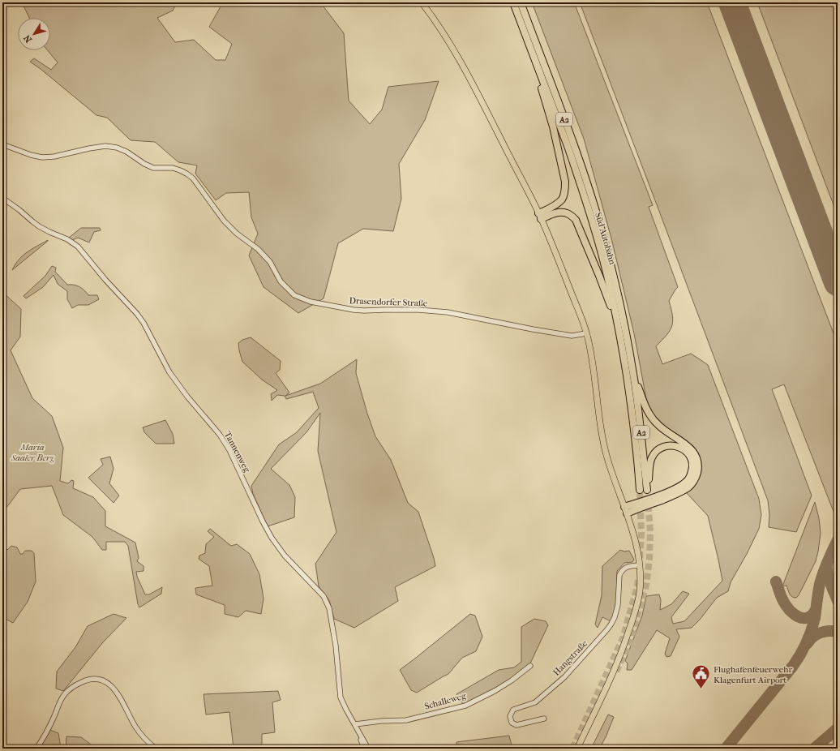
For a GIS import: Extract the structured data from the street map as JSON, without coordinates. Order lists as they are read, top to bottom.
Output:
{
  "streets": {
    "highway": ["A2", "Süd Autobahn"],
    "street": [
      "Drasendorfer Straße",
      "Tannenweg",
      "Hangstraße",
      "Schalleweg"
    ]
  },
  "crossings": [
    ["Tannenweg", "Schalleweg"]
  ],
  "parks": ["Maria Saaler Berg"],
  "places": {
    "public building": ["Flughafenfeuerwehr Klagenfurt Airport"]
  },
  "north": "bottom left"
}
